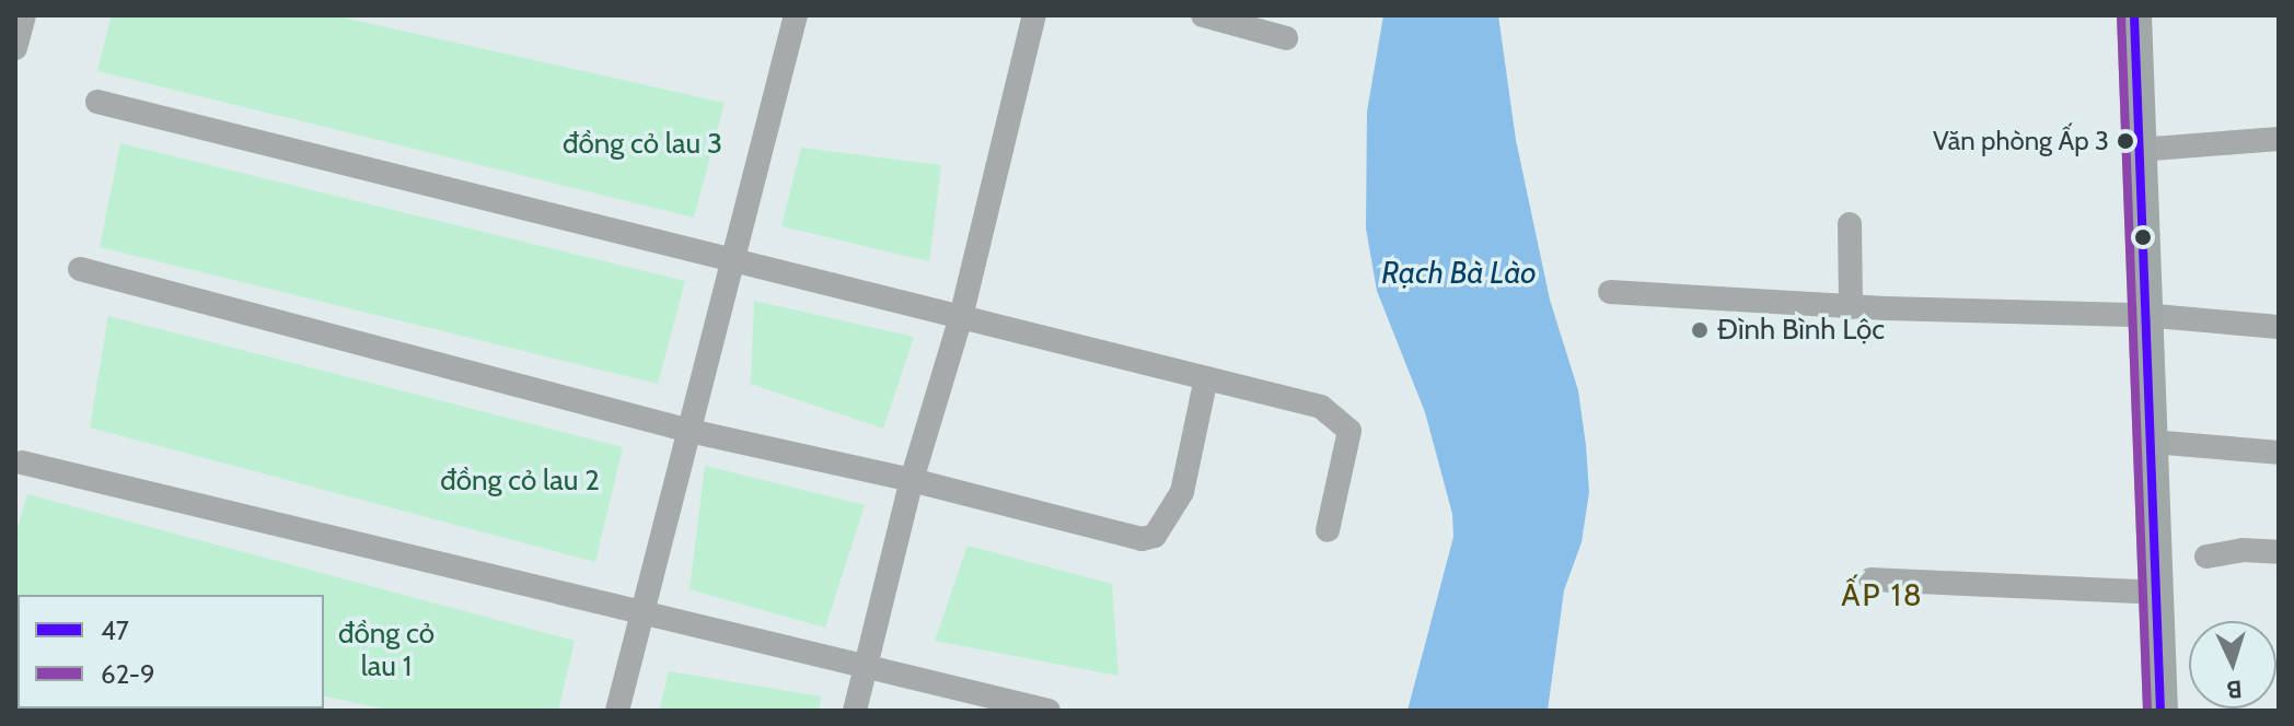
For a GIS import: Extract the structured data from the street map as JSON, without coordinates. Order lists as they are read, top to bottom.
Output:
{
  "districts": ["ẤP 18"],
  "water": ["Rạch Bà Lào"],
  "parks": ["đồng cỏ lau 3", "đồng cỏ lau 2", "đồng cỏ lau 1"],
  "places": ["Văn phòng Ấp 3", "Đình Bình Lộc"],
  "lines": ["transit line 47", "transit line 62-9"],
  "legend": ["47", "62-9"],
  "north": "bottom"
}
